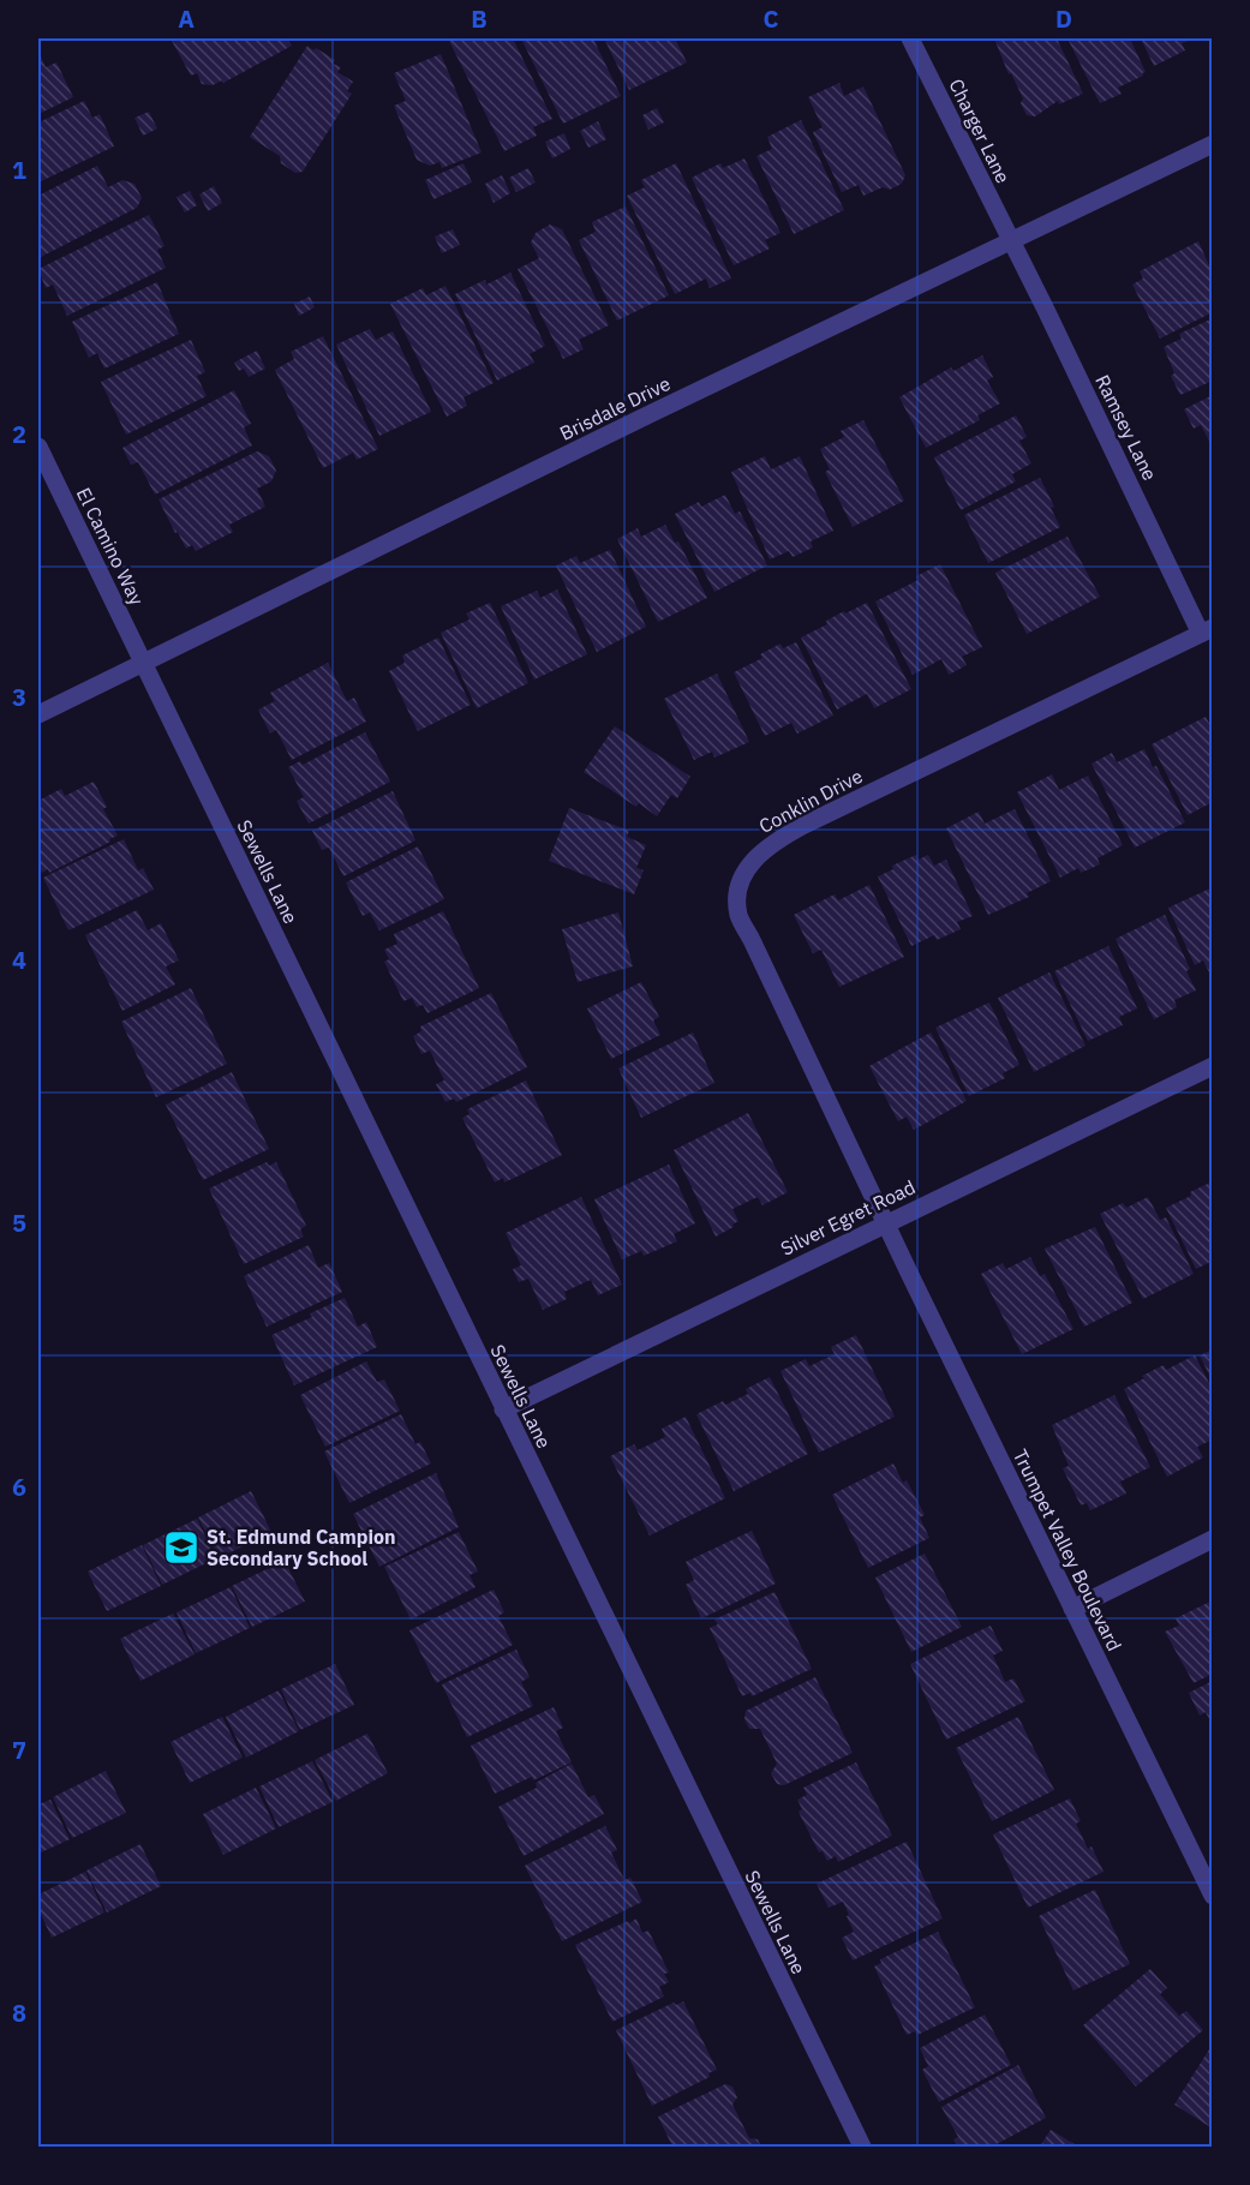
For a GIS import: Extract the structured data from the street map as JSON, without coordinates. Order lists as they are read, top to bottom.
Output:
{
  "streets": {
    "street": [
      "Charger Lane",
      "Brisdale Drive",
      "Ramsey Lane",
      "El Camino Way",
      "Conklin Drive",
      "Sewells Lane",
      "Silver Egret Road",
      "Trumpet Valley Boulevard"
    ]
  },
  "crossings": [
    ["Charger Lane", "Brisdale Drive"],
    ["Charger Lane", "Ramsey Lane"],
    ["Brisdale Drive", "Ramsey Lane"],
    ["Brisdale Drive", "El Camino Way"],
    ["Brisdale Drive", "Sewells Lane"],
    ["Ramsey Lane", "Conklin Drive"],
    ["El Camino Way", "Sewells Lane"],
    ["Conklin Drive", "Silver Egret Road"],
    ["Conklin Drive", "Trumpet Valley Boulevard"],
    ["Sewells Lane", "Silver Egret Road"],
    ["Silver Egret Road", "Trumpet Valley Boulevard"]
  ],
  "places": {
    "school or university": ["St. Edmund Campion Secondary School"]
  },
  "grid": {
    "columns": [
      "A",
      "B",
      "C",
      "D"
    ],
    "rows": [
      "1",
      "2",
      "3",
      "4",
      "5",
      "6",
      "7",
      "8"
    ]
  }
}
